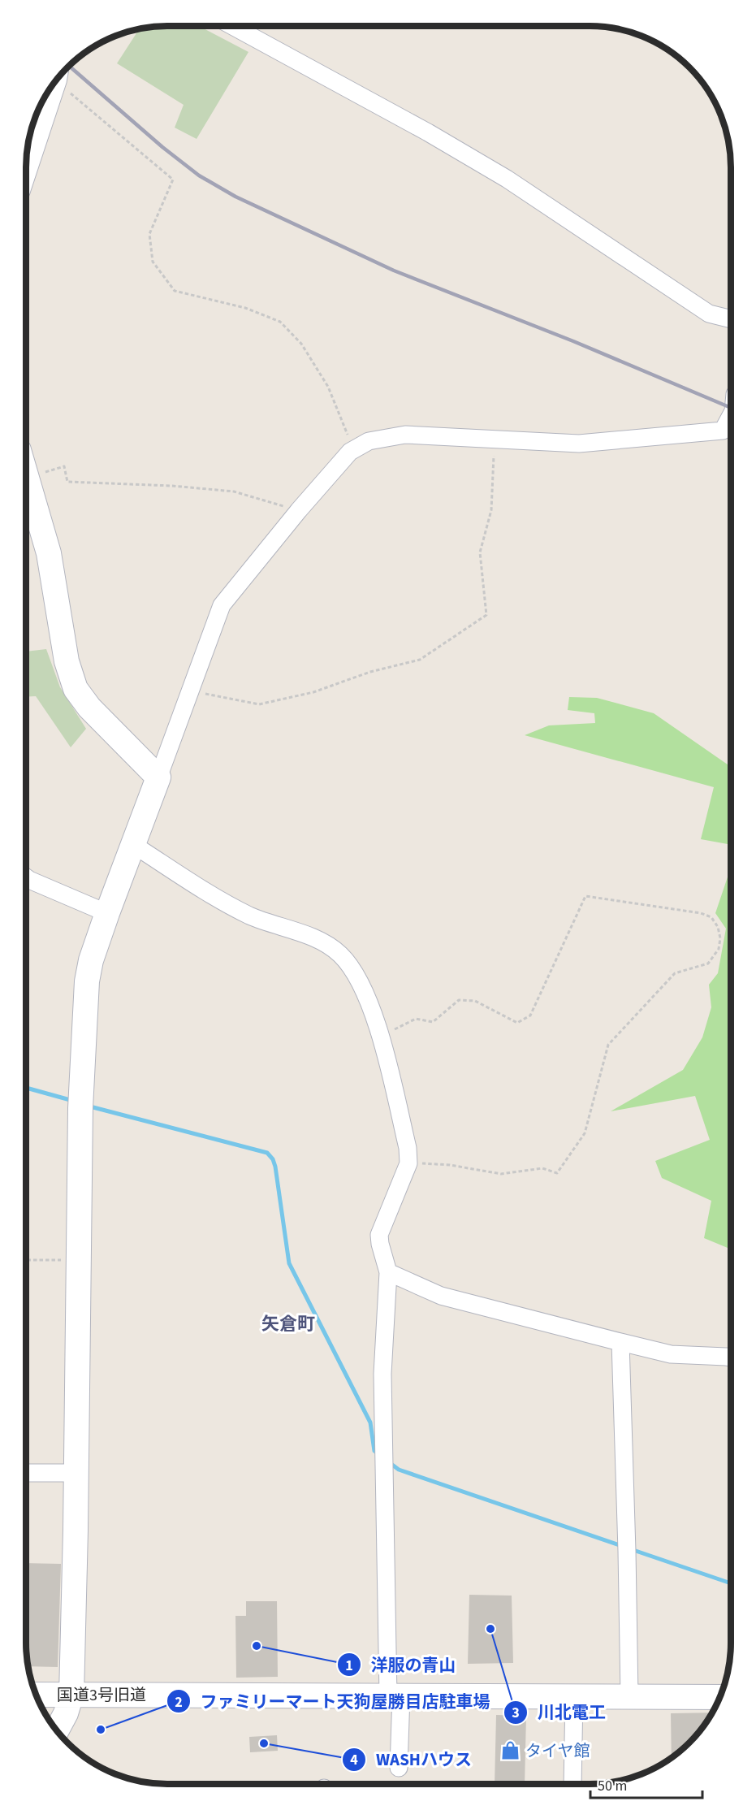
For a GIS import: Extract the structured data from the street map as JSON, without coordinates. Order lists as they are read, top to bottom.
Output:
{
  "streets": {
    "street": ["国道3号旧道"]
  },
  "districts": ["矢倉町"],
  "places": {
    "other": [
      "川北電工",
      "洋服の青山",
      "ファミリーマート天狗屋勝目店駐車場",
      "WASHハウス"
    ],
    "shop": ["タイヤ館"]
  },
  "scale_bar": "50 m"
}
